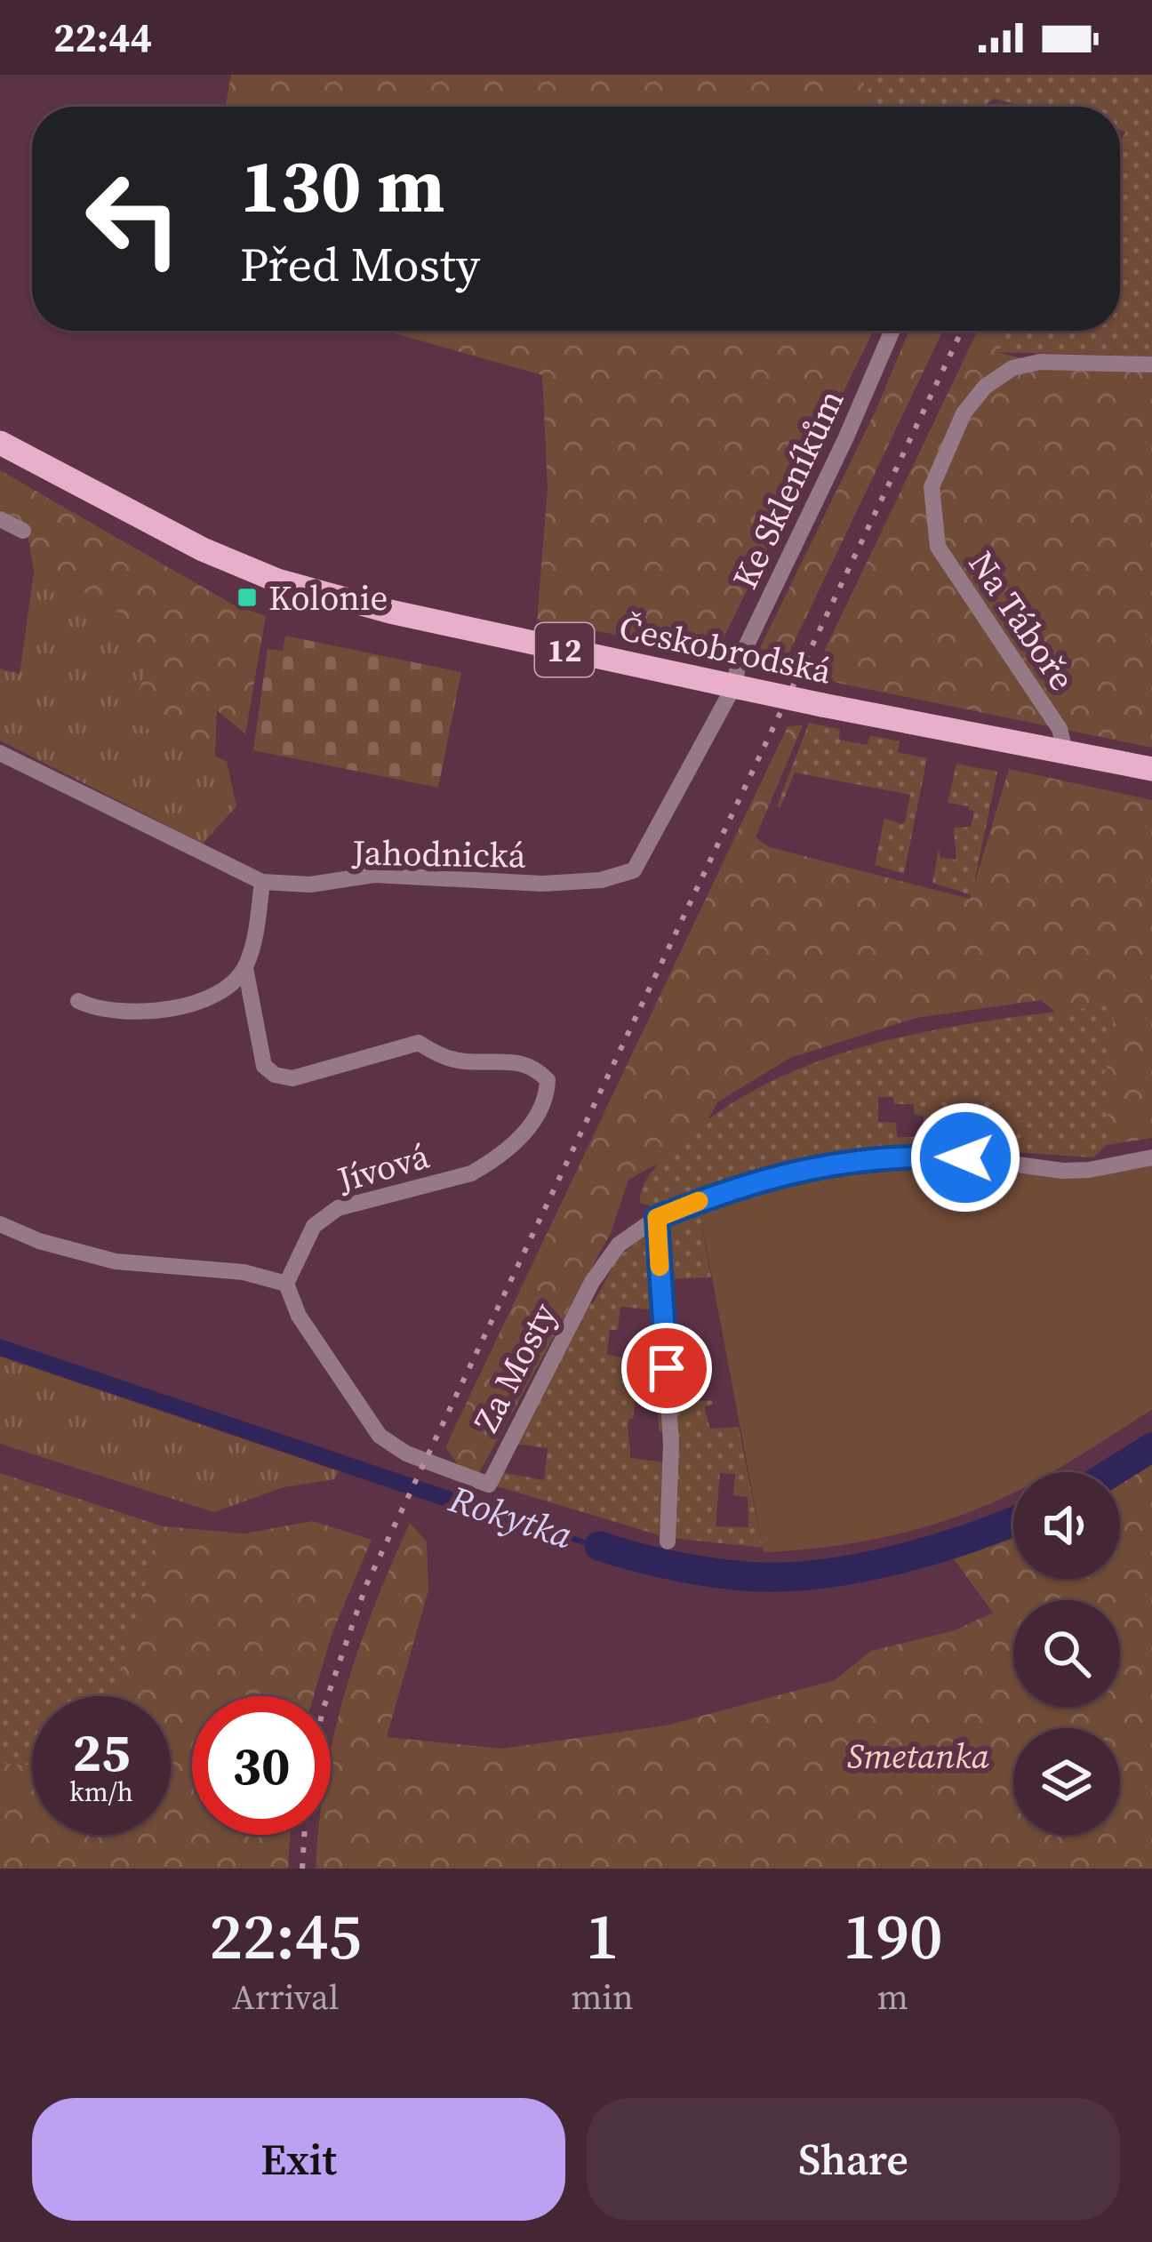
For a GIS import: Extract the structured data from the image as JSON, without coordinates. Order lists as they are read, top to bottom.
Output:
{
  "streets": {
    "main road": ["Českobrodská", "12"],
    "street": [
      "Ke Skleníkům",
      "Na Táboře",
      "Jahodnická",
      "Jívová",
      "Za Mosty"
    ]
  },
  "crossings": [
    ["Ke Skleníkům", "Českobrodská"],
    ["Ke Skleníkům", "Jahodnická"],
    ["Na Táboře", "Českobrodská"],
    ["Českobrodská", "Jahodnická"],
    ["Jívová", "Za Mosty"]
  ],
  "water": ["Rokytka"],
  "parks": ["Smetanka"],
  "places": {
    "transit": ["Kolonie"]
  },
  "page": {
    "status": "22:44",
    "turn": ["130 m", "Před Mosty"],
    "speed": "25 km/h",
    "limit": "30",
    "eta": [
      "22:45",
      "Arrival",
      "1",
      "min",
      "190",
      "m"
    ],
    "buttons": ["Exit", "Share"]
  }
}
